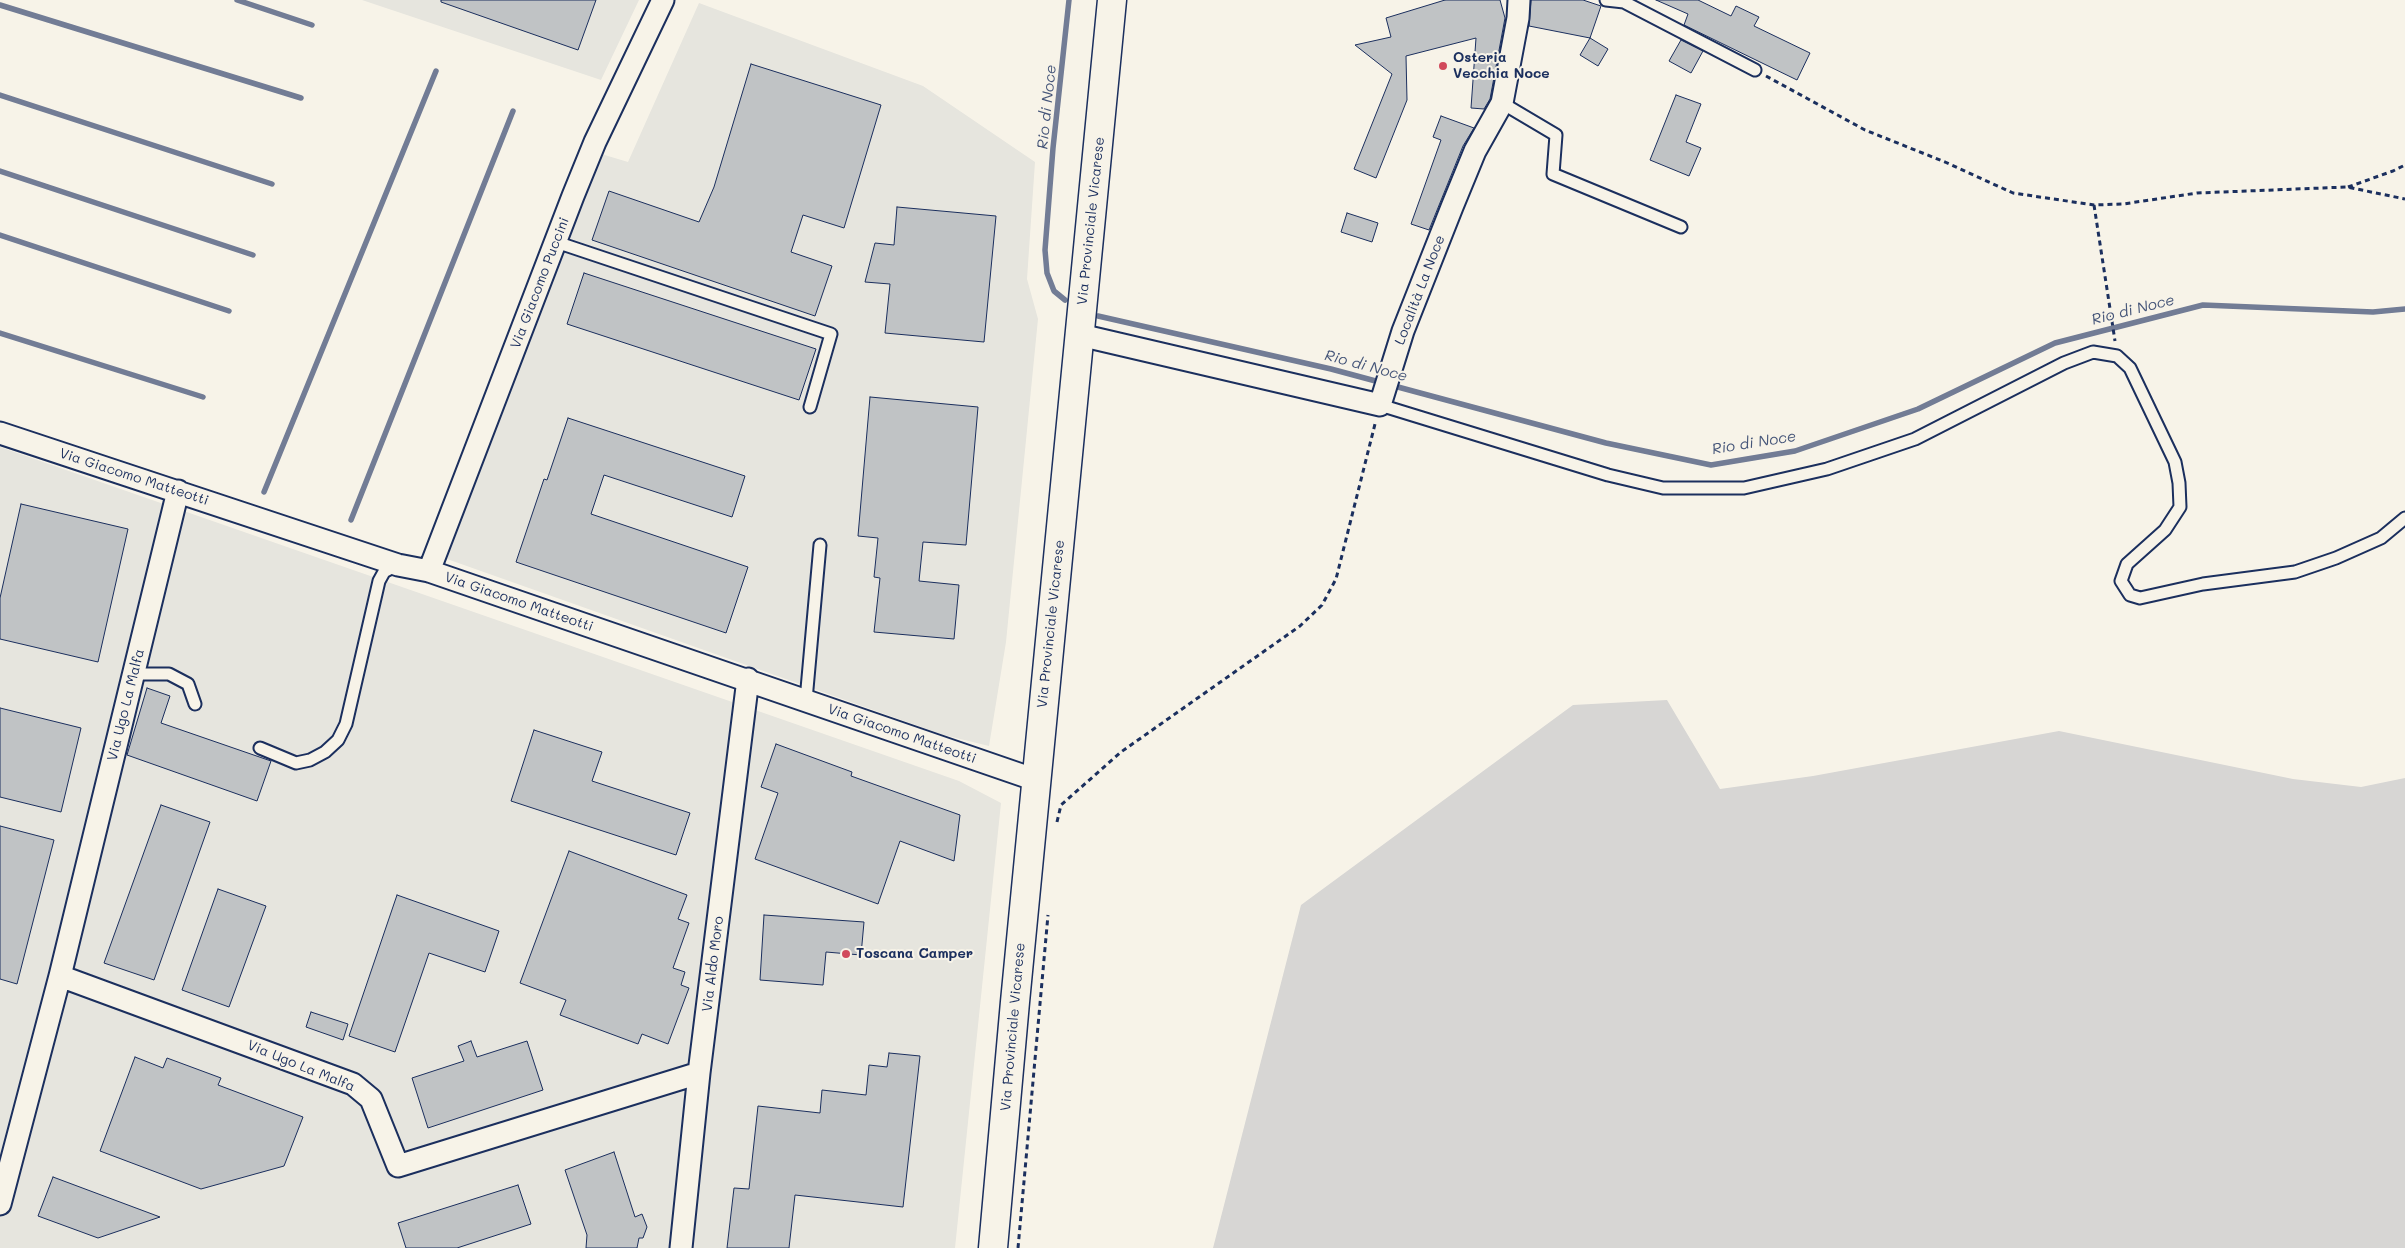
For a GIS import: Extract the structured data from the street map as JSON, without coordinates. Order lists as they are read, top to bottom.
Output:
{
  "streets": {
    "main road": ["Via Provinciale Vicarese"],
    "street": [
      "Via Giacomo Puccini",
      "Località La Noce",
      "Via Giacomo Matteotti",
      "Via Ugo La Malfa",
      "Via Aldo Moro"
    ]
  },
  "crossings": [
    ["Via Provinciale Vicarese", "Via Giacomo Matteotti"],
    ["Via Giacomo Puccini", "Via Giacomo Matteotti"],
    ["Via Giacomo Matteotti", "Via Ugo La Malfa"],
    ["Via Giacomo Matteotti", "Via Aldo Moro"],
    ["Via Ugo La Malfa", "Via Aldo Moro"]
  ],
  "water": ["Rio di Noce"],
  "places": ["Osteria Vecchia Noce", "Toscana Camper"]
}
